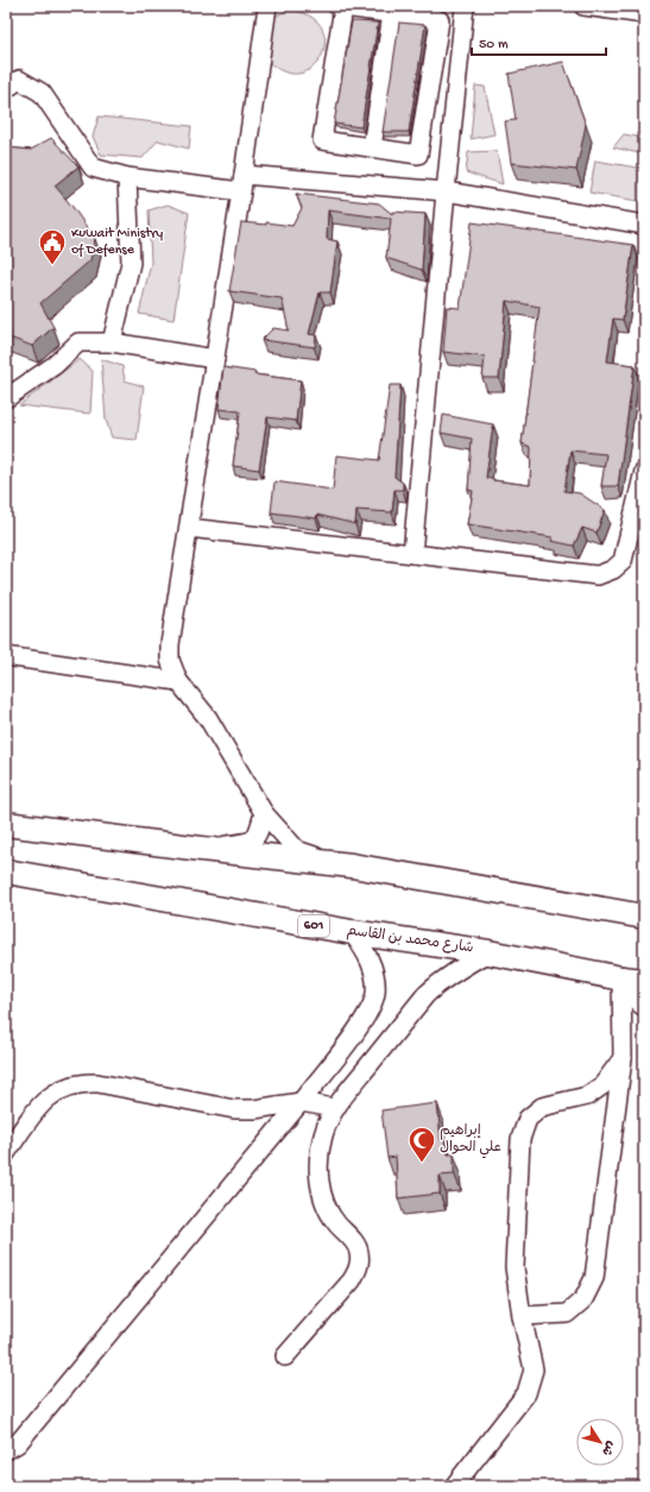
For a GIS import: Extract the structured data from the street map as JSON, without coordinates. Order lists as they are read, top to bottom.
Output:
{
  "streets": {
    "main road": ["601", "شارع محمد بن القاسم"]
  },
  "places": {
    "public building": ["Kuwait Ministry of Defense"],
    "mosque": ["إبراهيم علي الحوال"]
  },
  "scale_bar": "50 m",
  "north": "bottom right"
}
